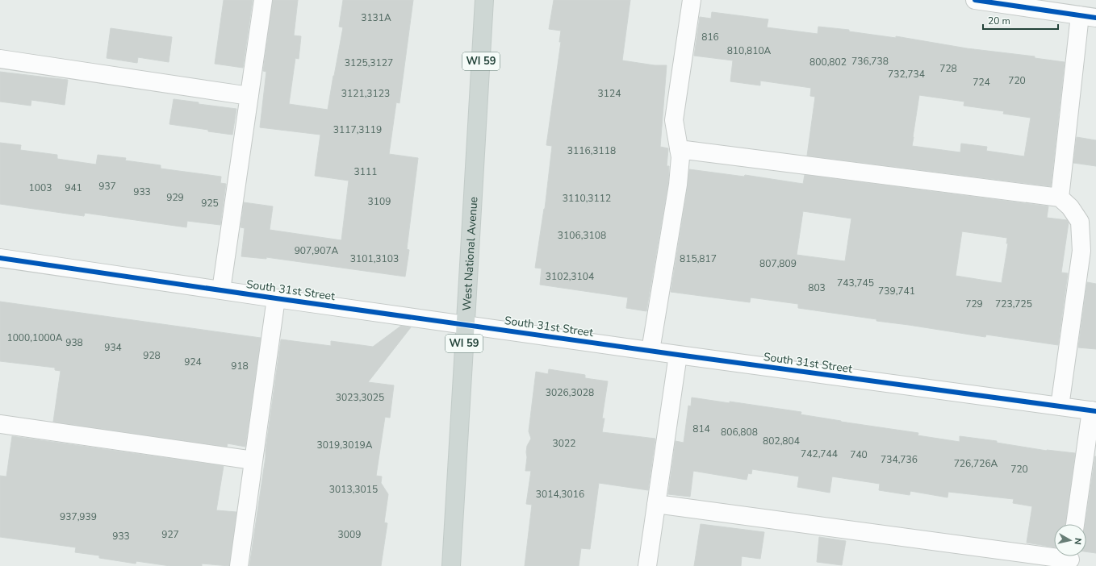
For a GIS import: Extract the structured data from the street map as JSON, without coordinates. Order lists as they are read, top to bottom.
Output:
{
  "streets": {
    "main road": ["WI 59", "West National Avenue"],
    "street": ["South 31st Street"]
  },
  "crossings": [
    ["West National Avenue", "South 31st Street"]
  ],
  "house_numbers": [
    "3131A",
    "816",
    "810,810A",
    "736,738",
    "800,802",
    "3125,3127",
    "728",
    "732,734",
    "720",
    "724",
    "3121,3123",
    "3124",
    "3117,3119",
    "3116,3118",
    "3111",
    "937",
    "1003",
    "941",
    "933",
    "929",
    "3110,3112",
    "3109",
    "925",
    "3106,3108",
    "907,907A",
    "3101,3103",
    "815,817",
    "807,809",
    "3102,3104",
    "743,745",
    "803",
    "739,741",
    "729",
    "723,725",
    "1000,1000A",
    "938",
    "934",
    "928",
    "924",
    "918",
    "3026,3028",
    "3023,3025",
    "814",
    "806,808",
    "802,804",
    "3022",
    "3019,3019A",
    "742,744",
    "740",
    "734,736",
    "726,726A",
    "720",
    "3013,3015",
    "3014,3016",
    "937,939",
    "927",
    "3009",
    "933"
  ],
  "scale_bar": "20 m",
  "north": "right"
}
